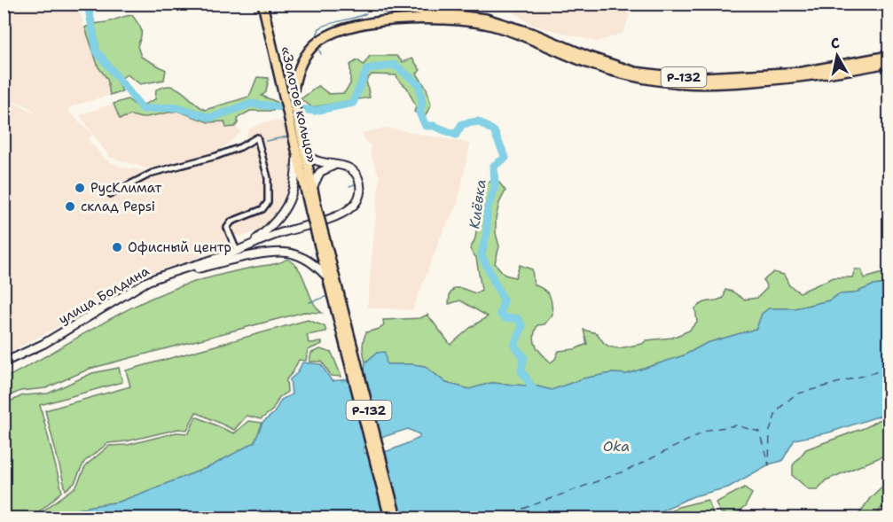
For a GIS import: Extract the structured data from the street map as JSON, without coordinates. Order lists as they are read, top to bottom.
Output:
{
  "streets": {
    "highway": ["Р-132", "«Золотое кольцо»"],
    "main road": ["улица Болдина"]
  },
  "crossings": [
    ["Р-132", "«Золотое кольцо»"]
  ],
  "water": ["Киёвка", "Oka"],
  "places": ["РусКлимат", "склад Pepsi", "Офисный центр"],
  "north": "top"
}
